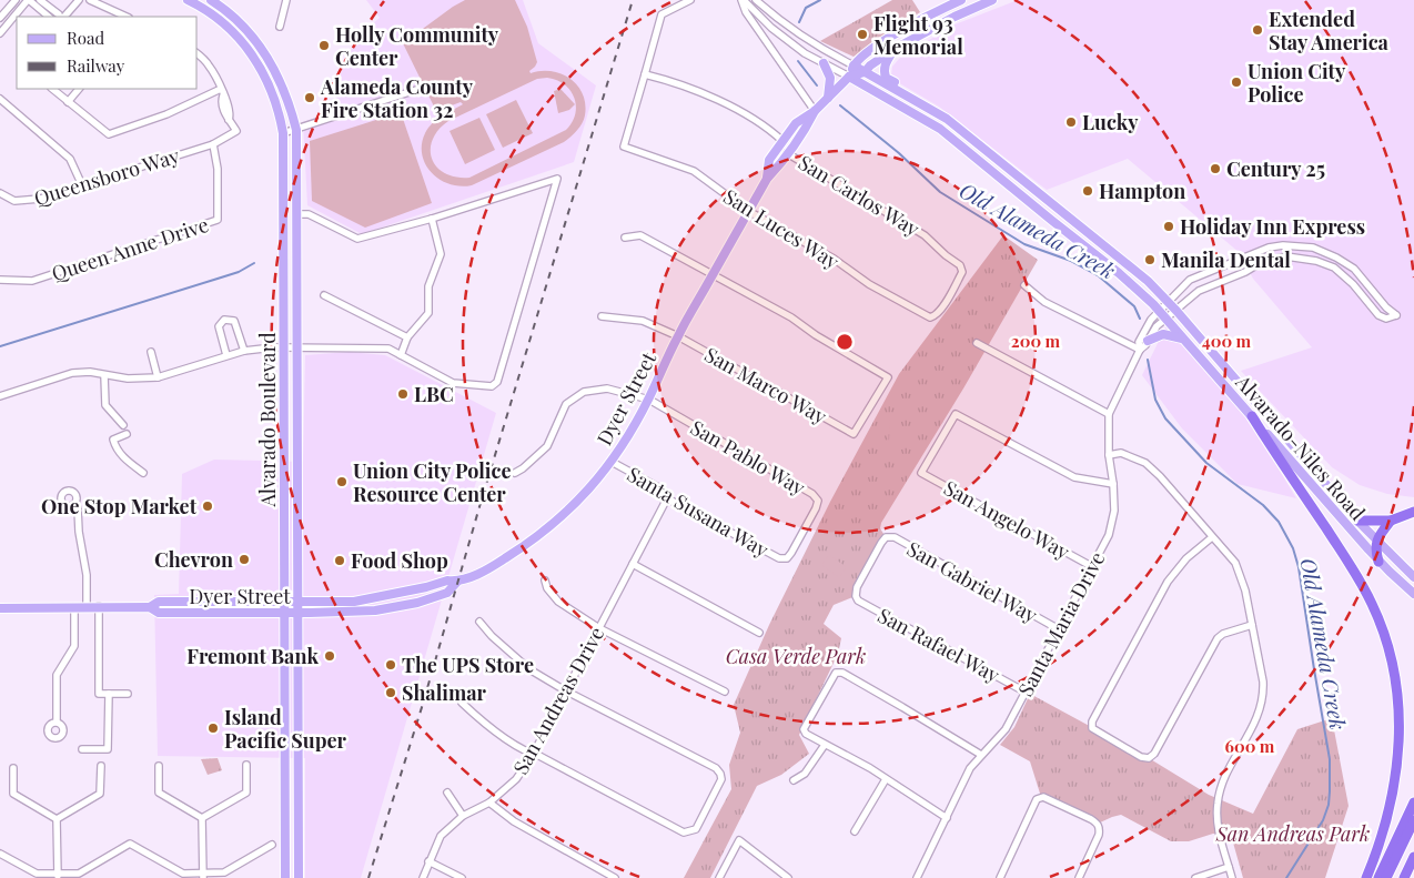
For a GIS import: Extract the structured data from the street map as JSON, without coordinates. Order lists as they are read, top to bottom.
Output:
{
  "streets": {
    "main road": ["Dyer Street", "Alvarado Boulevard", "Alvarado-Niles Road"],
    "street": [
      "Queensboro Way",
      "San Carlos Way",
      "San Luces Way",
      "Queen Anne Drive",
      "San Marco Way",
      "San Pablo Way",
      "Santa Susana Way",
      "San Angelo Way",
      "San Gabriel Way",
      "Santa Maria Drive",
      "San Rafael Way",
      "San Andreas Drive"
    ]
  },
  "crossings": [
    ["Queensboro Way", "Queen Anne Drive"],
    ["San Carlos Way", "San Luces Way"],
    ["San Carlos Way", "Dyer Street"],
    ["San Luces Way", "Dyer Street"],
    ["San Marco Way", "Dyer Street"],
    ["Dyer Street", "Alvarado Boulevard"],
    ["Dyer Street", "Alvarado-Niles Road"],
    ["Dyer Street", "San Pablo Way"],
    ["Dyer Street", "Santa Susana Way"],
    ["Alvarado-Niles Road", "Santa Maria Drive"],
    ["San Pablo Way", "Santa Susana Way"],
    ["Santa Susana Way", "San Andreas Drive"],
    ["San Angelo Way", "Santa Maria Drive"],
    ["San Gabriel Way", "Santa Maria Drive"],
    ["San Gabriel Way", "San Rafael Way"],
    ["Santa Maria Drive", "San Rafael Way"]
  ],
  "water": ["Old Alameda Creek"],
  "parks": ["Casa Verde Park", "San Andreas Park"],
  "places": [
    "Extended Stay America",
    "Flight 93 Memorial",
    "Holly Community Center",
    "Union City Police",
    "Alameda County Fire Station 32",
    "Lucky",
    "Century 25",
    "Hampton",
    "Holiday Inn Express",
    "Manila Dental",
    "LBC",
    "Union City Police Resource Center",
    "One Stop Market",
    "Chevron",
    "Food Shop",
    "Fremont Bank",
    "The UPS Store",
    "Shalimar",
    "Island Pacific Super"
  ],
  "legend": ["Road", "Railway"],
  "rings": ["200 m", "400 m", "600 m"]
}
